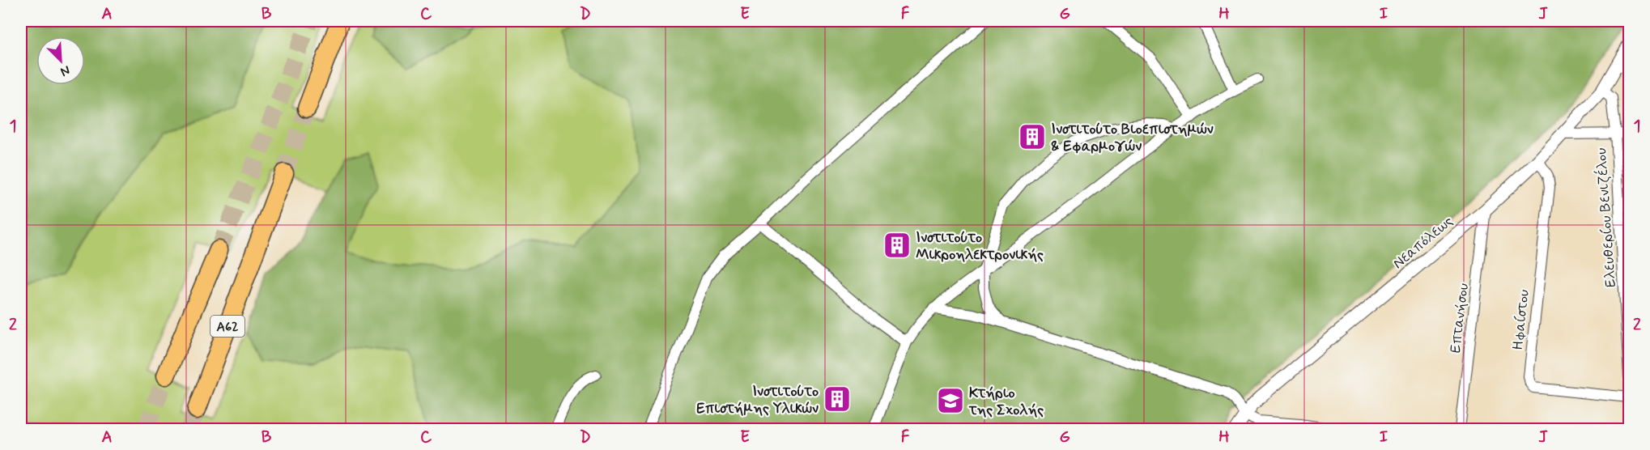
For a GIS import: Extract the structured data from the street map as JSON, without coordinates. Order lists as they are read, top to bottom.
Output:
{
  "streets": {
    "highway": ["Α62"],
    "street": [
      "Ελευθερίου Βενιζέλου",
      "Νεαπόλεως",
      "Επτανήσου",
      "Ηφαίστου"
    ]
  },
  "crossings": [
    ["Ελευθερίου Βενιζέλου", "Νεαπόλεως"],
    ["Νεαπόλεως", "Επτανήσου"],
    ["Νεαπόλεως", "Ηφαίστου"]
  ],
  "places": {
    "building": ["Ινστιτούτο Βιοεπιστημών & Εφαρμογών", "Ινστιτούτο Μικροηλεκτρονικής", "Ινστιτούτο Επιστήμης Υλικών"],
    "school or university": ["Κτήριο της Σχολής"]
  },
  "north": "bottom right",
  "grid": {
    "columns": [
      "A",
      "B",
      "C",
      "D",
      "E",
      "F",
      "G",
      "H",
      "I",
      "J"
    ],
    "rows": ["1", "2"]
  }
}
